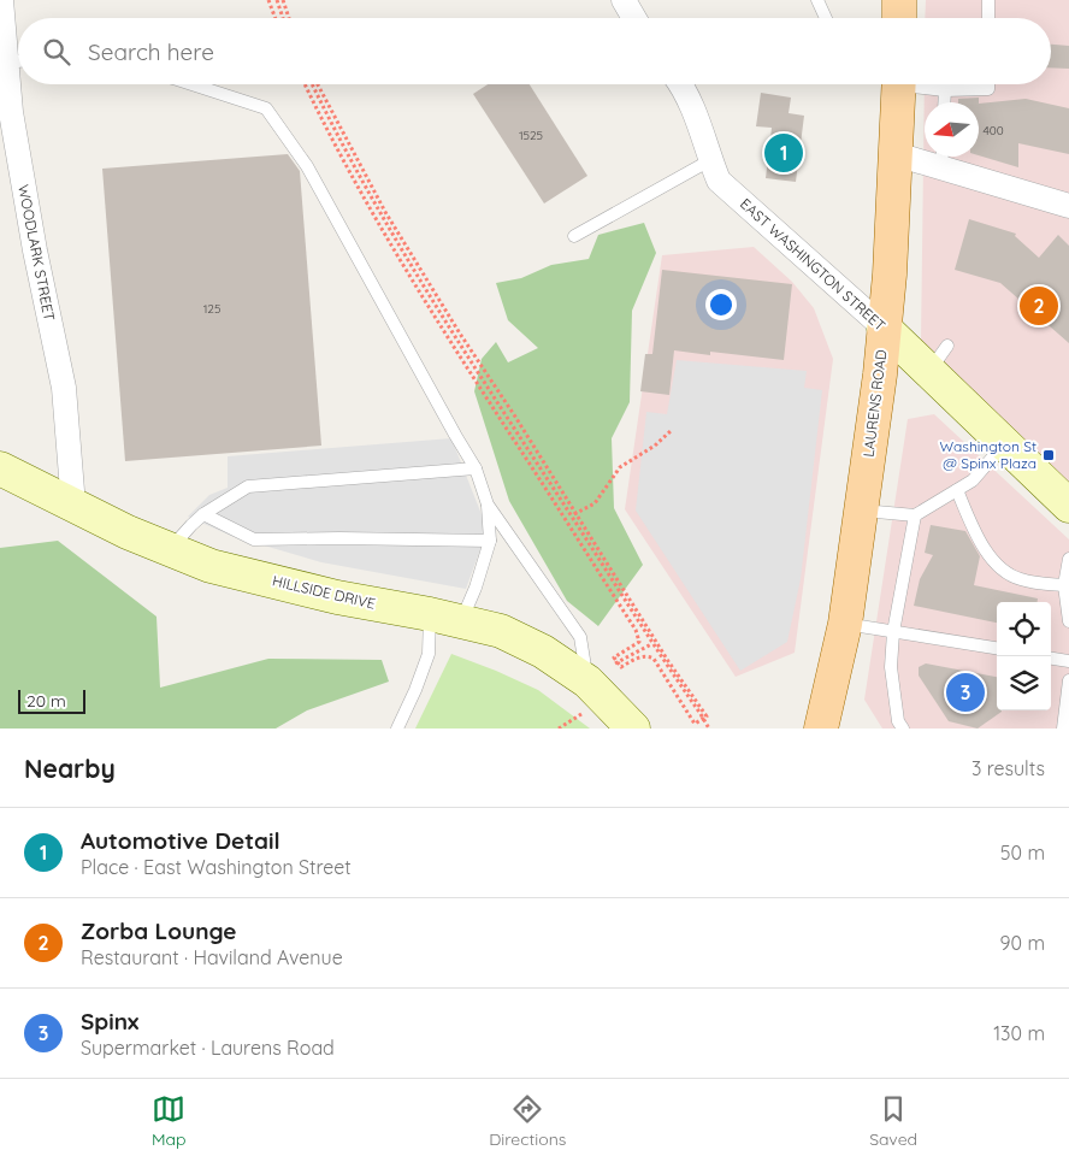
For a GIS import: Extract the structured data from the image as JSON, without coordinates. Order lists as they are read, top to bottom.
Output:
{
  "streets": {
    "main road": ["LAURENS ROAD"],
    "street": ["WOODLARK STREET", "EAST WASHINGTON STREET", "HILLSIDE DRIVE"]
  },
  "crossings": [
    ["WOODLARK STREET", "HILLSIDE DRIVE"],
    ["EAST WASHINGTON STREET", "LAURENS ROAD"]
  ],
  "places": {
    "transit": ["Washington St @ Spinx Plaza"]
  },
  "house_numbers": ["400", "1525", "125"],
  "scale_bar": "20 m",
  "north": "left",
  "page": {
    "search": "Search here",
    "pins": ["1", "2", "3"],
    "scale": "20 m",
    "heading": ["Nearby", "3 results"],
    "list": [
      {
        "mark": "1",
        "name": "Automotive Detail",
        "note": "Place · East Washington Street",
        "value": "50 m"
      },
      {
        "mark": "2",
        "name": "Zorba Lounge",
        "note": "Restaurant · Haviland Avenue",
        "value": "90 m"
      },
      {
        "mark": "3",
        "name": "Spinx",
        "note": "Supermarket · Laurens Road",
        "value": "130 m"
      }
    ],
    "nav": ["Map", "Directions", "Saved"]
  }
}
